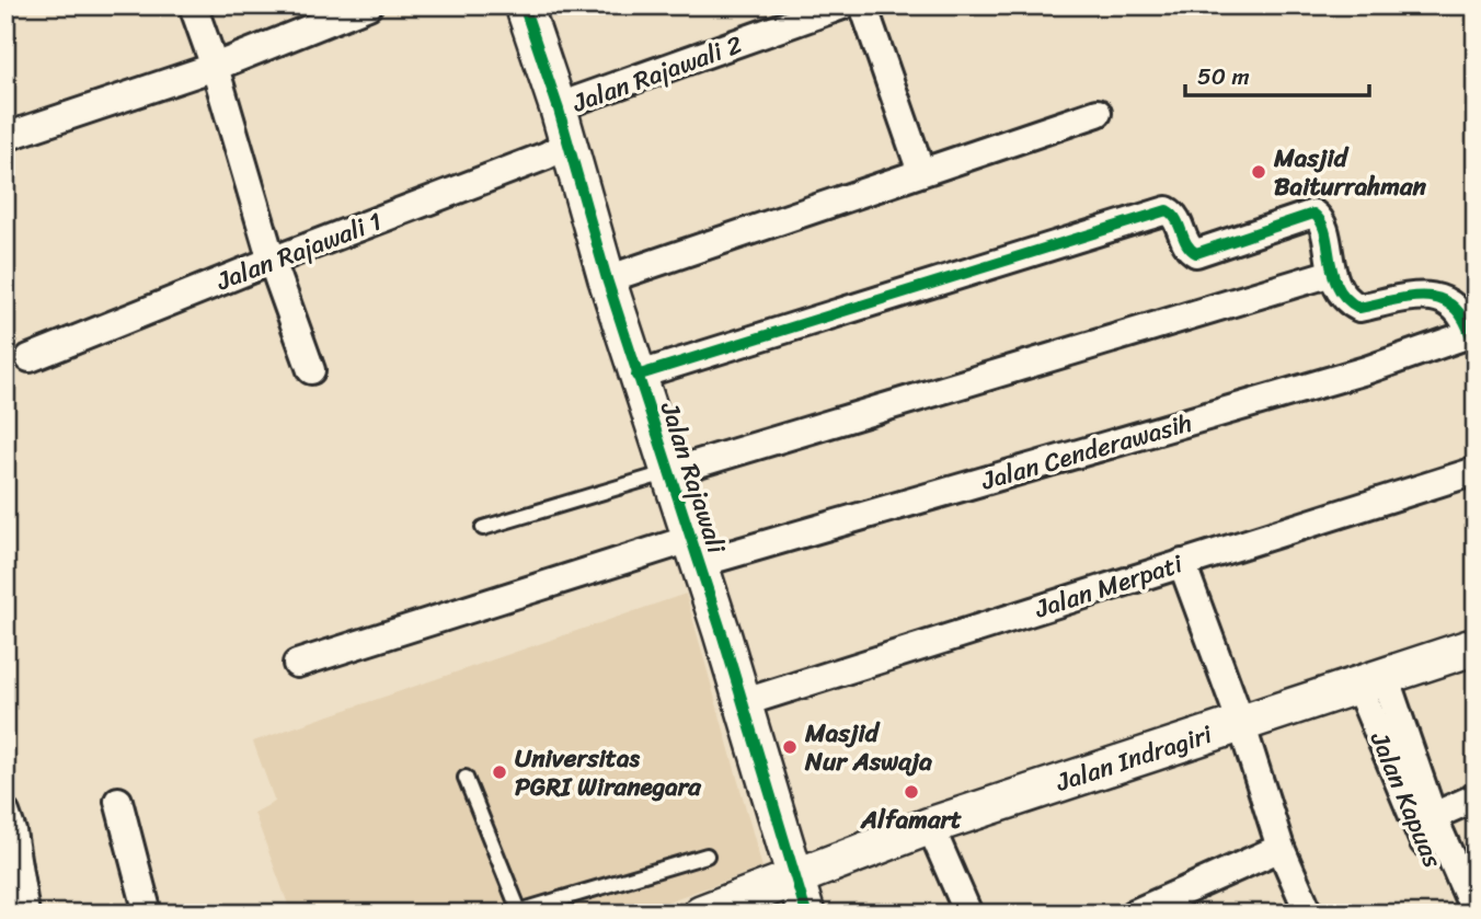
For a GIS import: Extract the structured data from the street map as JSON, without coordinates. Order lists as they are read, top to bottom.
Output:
{
  "streets": {
    "street": [
      "Jalan Rajawali 2",
      "Jalan Rajawali 1",
      "Jalan Cenderawasih",
      "Jalan Rajawali",
      "Jalan Merpati",
      "Jalan Indragiri",
      "Jalan Kapuas"
    ]
  },
  "crossings": [
    ["Jalan Rajawali 2", "Jalan Rajawali"],
    ["Jalan Rajawali 1", "Jalan Rajawali"],
    ["Jalan Cenderawasih", "Jalan Rajawali"],
    ["Jalan Rajawali", "Jalan Merpati"],
    ["Jalan Rajawali", "Jalan Indragiri"],
    ["Jalan Indragiri", "Jalan Kapuas"]
  ],
  "places": [
    "Masjid Baiturrahman",
    "Masjid Nur Aswaja",
    "Universitas PGRI Wiranegara",
    "Alfamart"
  ],
  "scale_bar": "50 m"
}
